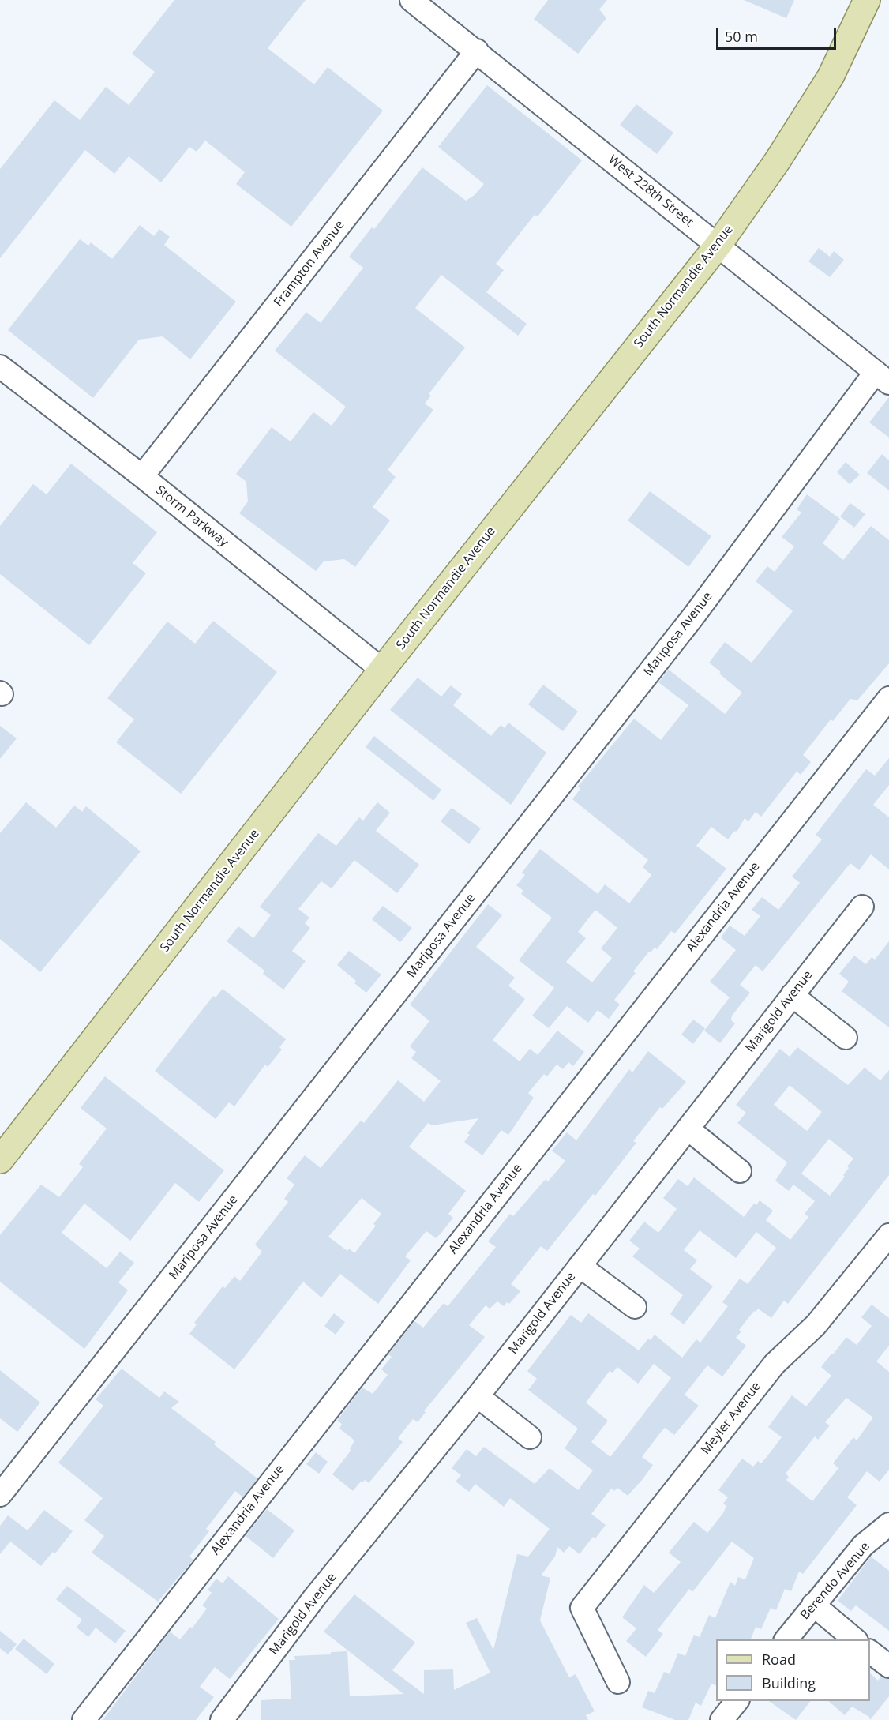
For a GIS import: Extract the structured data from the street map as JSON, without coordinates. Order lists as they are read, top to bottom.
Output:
{
  "streets": {
    "main road": ["South Normandie Avenue"],
    "street": [
      "West 228th Street",
      "Frampton Avenue",
      "Storm Parkway",
      "Mariposa Avenue",
      "Alexandria Avenue",
      "Marigold Avenue",
      "Meyler Avenue",
      "Berendo Avenue"
    ]
  },
  "crossings": [
    ["West 228th Street", "Frampton Avenue"],
    ["West 228th Street", "South Normandie Avenue"],
    ["West 228th Street", "Mariposa Avenue"],
    ["Frampton Avenue", "Storm Parkway"],
    ["South Normandie Avenue", "Storm Parkway"]
  ],
  "legend": ["Road", "Building"],
  "scale_bar": "50 m"
}
